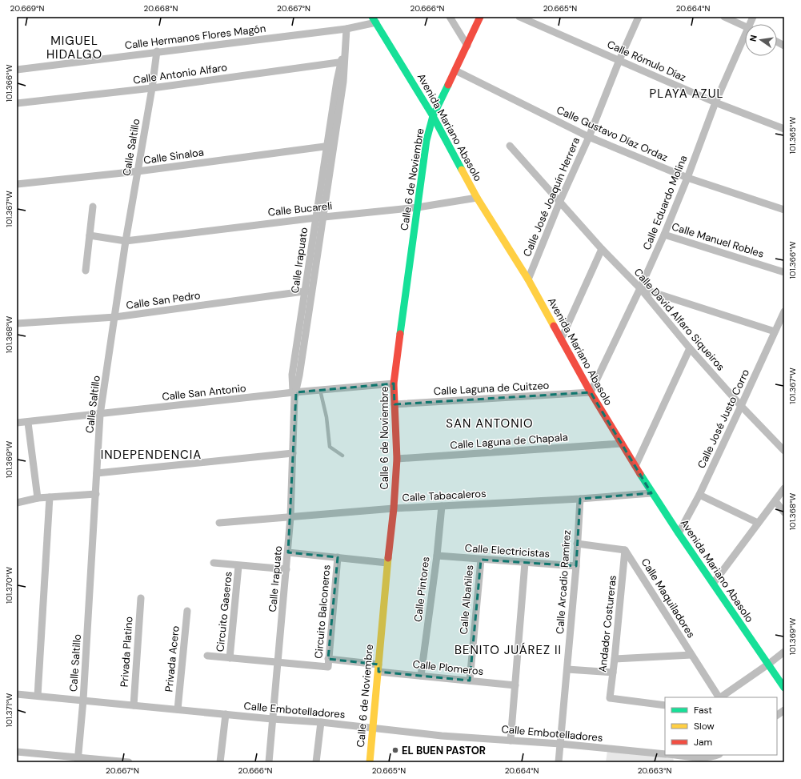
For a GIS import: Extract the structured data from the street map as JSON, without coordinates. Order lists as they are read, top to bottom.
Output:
{
  "streets": {
    "street": [
      "Calle Hermanos Flores Magón",
      "Calle Rómulo Díaz",
      "Calle Antonio Alfaro",
      "Avenida Mariano Abasolo",
      "Calle Gustavo Díaz Ordaz",
      "Calle Saltillo",
      "Calle Sinaloa",
      "Calle 6 de Noviembre",
      "Calle José Joaquín Herrera",
      "Calle Eduardo Molina",
      "Calle Bucareli",
      "Calle Manuel Robles",
      "Calle Irapuato",
      "Calle San Pedro",
      "Calle David Alfaro Siqueiros",
      "Calle Laguna de Cuitzeo",
      "Calle San Antonio",
      "Calle José Justo Corro",
      "Calle Laguna de Chapala",
      "Calle Tabacaleros",
      "Calle Electricistas",
      "Calle Arcadio Ramírez",
      "Calle Pintores",
      "Calle Maquiladores",
      "Calle Albañiles",
      "Circuito Gaseros",
      "Circuito Balconeros",
      "Andador Costureras",
      "Privada Platino",
      "Privada Acero",
      "Calle Plomeros",
      "Calle Embotelladores"
    ]
  },
  "crossings": [
    ["Calle Hermanos Flores Magón", "Avenida Mariano Abasolo"],
    ["Calle Hermanos Flores Magón", "Calle Saltillo"],
    ["Calle Hermanos Flores Magón", "Calle Irapuato"],
    ["Calle Rómulo Díaz", "Calle José Joaquín Herrera"],
    ["Calle Rómulo Díaz", "Calle Eduardo Molina"],
    ["Calle Antonio Alfaro", "Calle Saltillo"],
    ["Calle Antonio Alfaro", "Calle Irapuato"],
    ["Avenida Mariano Abasolo", "Calle 6 de Noviembre"],
    ["Avenida Mariano Abasolo", "Calle José Joaquín Herrera"],
    ["Avenida Mariano Abasolo", "Calle Eduardo Molina"],
    ["Avenida Mariano Abasolo", "Calle Bucareli"],
    ["Avenida Mariano Abasolo", "Calle Laguna de Cuitzeo"],
    ["Avenida Mariano Abasolo", "Calle José Justo Corro"],
    ["Avenida Mariano Abasolo", "Calle Laguna de Chapala"],
    ["Avenida Mariano Abasolo", "Calle Tabacaleros"],
    ["Calle Gustavo Díaz Ordaz", "Calle 6 de Noviembre"],
    ["Calle Gustavo Díaz Ordaz", "Calle José Joaquín Herrera"],
    ["Calle Gustavo Díaz Ordaz", "Calle Eduardo Molina"],
    ["Calle Saltillo", "Calle Sinaloa"],
    ["Calle Saltillo", "Calle Bucareli"],
    ["Calle Saltillo", "Calle San Pedro"],
    ["Calle Saltillo", "Calle San Antonio"],
    ["Calle Saltillo", "Calle Embotelladores"],
    ["Calle Sinaloa", "Calle Irapuato"],
    ["Calle 6 de Noviembre", "Calle Bucareli"],
    ["Calle 6 de Noviembre", "Calle Laguna de Cuitzeo"],
    ["Calle 6 de Noviembre", "Calle San Antonio"],
    ["Calle 6 de Noviembre", "Calle Laguna de Chapala"],
    ["Calle 6 de Noviembre", "Calle Tabacaleros"],
    ["Calle 6 de Noviembre", "Calle Plomeros"],
    ["Calle 6 de Noviembre", "Calle Embotelladores"],
    ["Calle José Joaquín Herrera", "Calle David Alfaro Siqueiros"],
    ["Calle Eduardo Molina", "Calle Manuel Robles"],
    ["Calle Eduardo Molina", "Calle David Alfaro Siqueiros"],
    ["Calle Eduardo Molina", "Calle Laguna de Cuitzeo"],
    ["Calle Bucareli", "Calle Irapuato"],
    ["Calle Irapuato", "Calle San Pedro"],
    ["Calle Irapuato", "Calle San Antonio"],
    ["Calle Irapuato", "Calle Tabacaleros"],
    ["Calle Irapuato", "Circuito Gaseros"],
    ["Calle Irapuato", "Circuito Balconeros"],
    ["Calle Irapuato", "Calle Embotelladores"],
    ["Calle David Alfaro Siqueiros", "Calle José Justo Corro"],
    ["Calle Tabacaleros", "Calle Arcadio Ramírez"],
    ["Calle Tabacaleros", "Calle Pintores"],
    ["Calle Electricistas", "Calle Arcadio Ramírez"],
    ["Calle Electricistas", "Calle Pintores"],
    ["Calle Electricistas", "Calle Albañiles"],
    ["Calle Arcadio Ramírez", "Calle Embotelladores"],
    ["Calle Pintores", "Calle Plomeros"],
    ["Calle Maquiladores", "Andador Costureras"],
    ["Calle Albañiles", "Calle Plomeros"],
    ["Circuito Gaseros", "Circuito Balconeros"],
    ["Circuito Balconeros", "Calle Plomeros"],
    ["Privada Platino", "Calle Embotelladores"],
    ["Privada Acero", "Calle Embotelladores"]
  ],
  "districts": [
    "MIGUEL HIDALGO",
    "PLAYA AZUL",
    "SAN ANTONIO",
    "INDEPENDENCIA",
    "BENITO JUÁREZ II"
  ],
  "places": ["EL BUEN PASTOR"],
  "legend": ["Fast", "Slow", "Jam"],
  "north": "left",
  "coordinates": [
    "20.669°N",
    "20.668°N",
    "20.667°N",
    "20.666°N",
    "20.665°N",
    "20.664°N",
    "101.366°W",
    "101.365°W",
    "101.367°W",
    "101.368°W",
    "101.369°W",
    "101.370°W",
    "101.371°W",
    "20.663°N"
  ]
}
